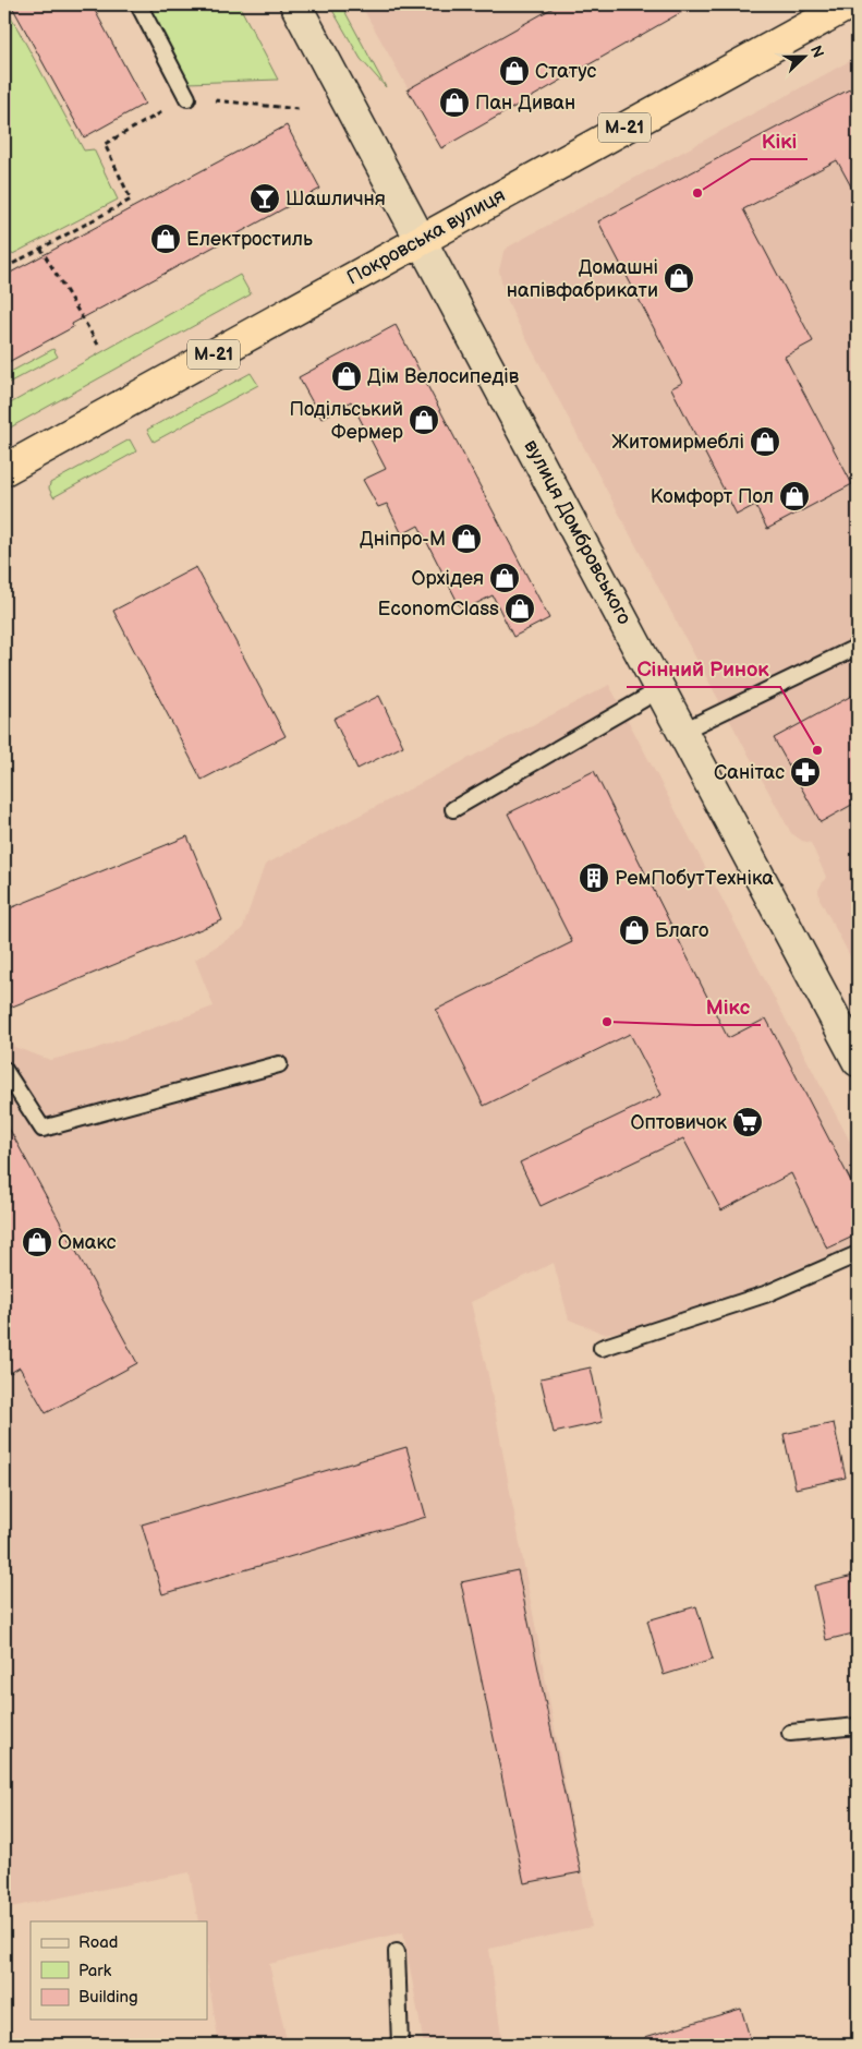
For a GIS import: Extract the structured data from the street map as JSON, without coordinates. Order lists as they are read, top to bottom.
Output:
{
  "streets": {
    "highway": ["М-21", "Покровська вулиця"],
    "street": ["вулиця Домбровського"]
  },
  "crossings": [
    ["Покровська вулиця", "вулиця Домбровського"]
  ],
  "places": {
    "shop": [
      "Статус",
      "Пан Диван",
      "Електростиль",
      "Домашні напівфабрикати",
      "Дім Велосипедів",
      "Подільський Фермер",
      "Житомирмеблі",
      "Комфорт Пол",
      "Дніпро-М",
      "Орхідея",
      "EconomClass",
      "Благо",
      "Омакс"
    ],
    "other": ["Кікі", "Сінний Ринок", "Мікс"],
    "bar": ["Шашличня"],
    "pharmacy": ["Санітас"],
    "building": ["РемПобутТехніка"],
    "supermarket": ["Оптовичок"]
  },
  "legend": ["Road", "Park", "Building"],
  "north": "right"
}
